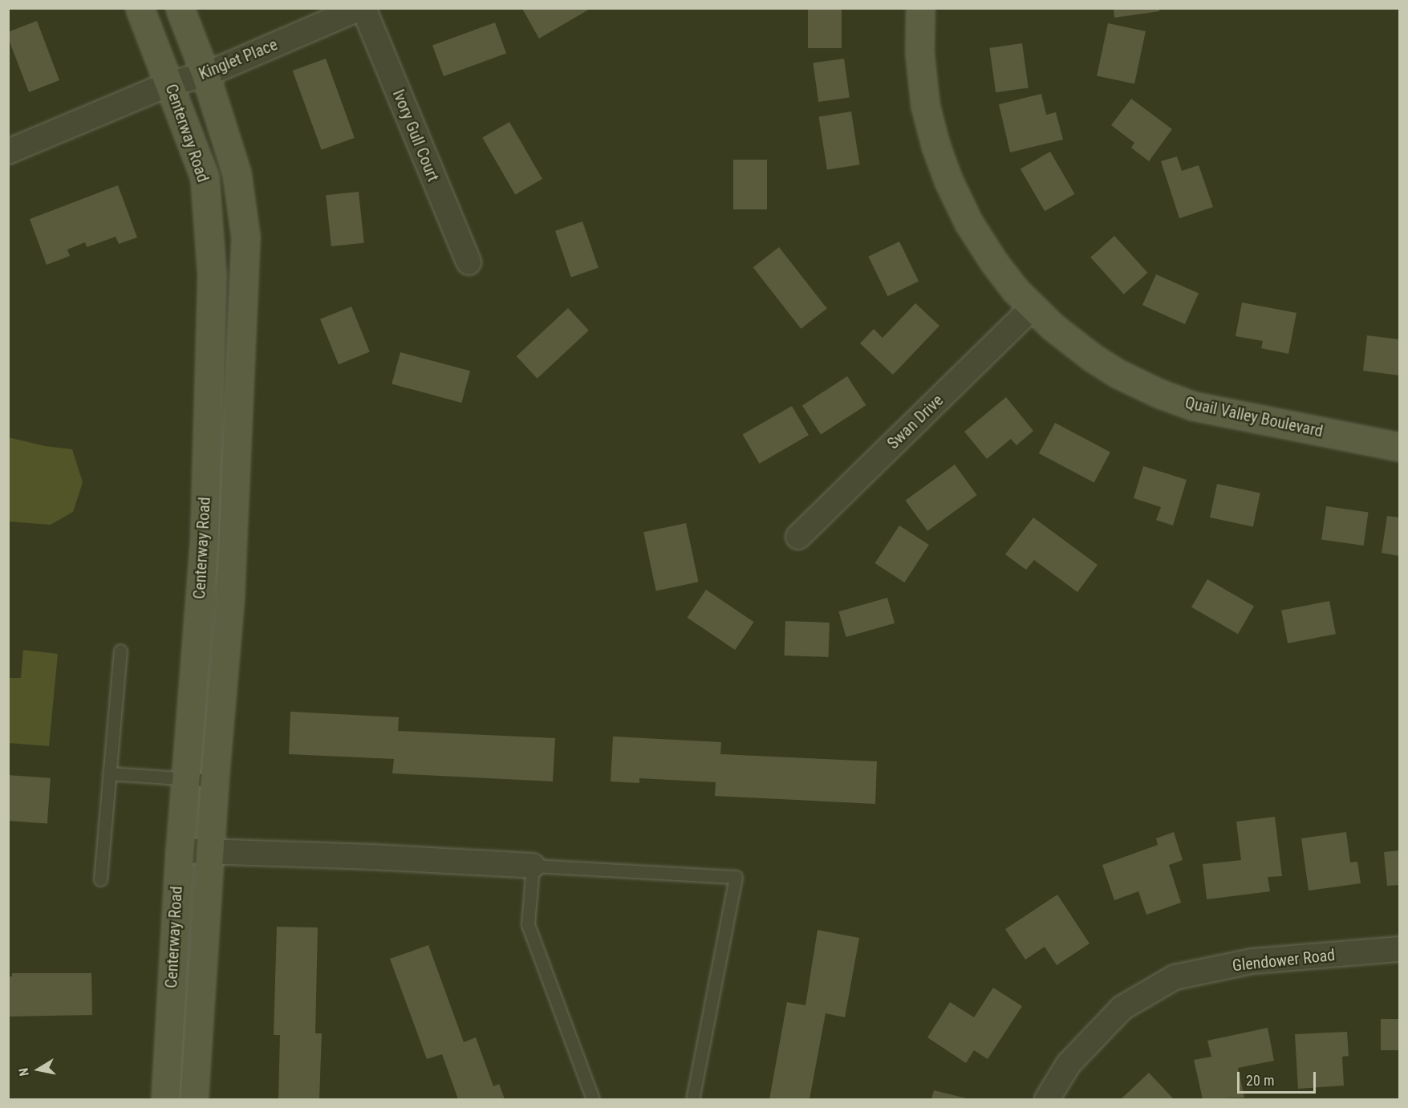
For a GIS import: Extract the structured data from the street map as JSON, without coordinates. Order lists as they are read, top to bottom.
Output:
{
  "streets": {
    "street": [
      "Kinglet Place",
      "Centerway Road",
      "Ivory Gull Court",
      "Quail Valley Boulevard",
      "Swan Drive",
      "Glendower Road"
    ]
  },
  "crossings": [
    ["Kinglet Place", "Centerway Road"],
    ["Kinglet Place", "Ivory Gull Court"],
    ["Quail Valley Boulevard", "Swan Drive"]
  ],
  "scale_bar": "20 m",
  "north": "left"
}
